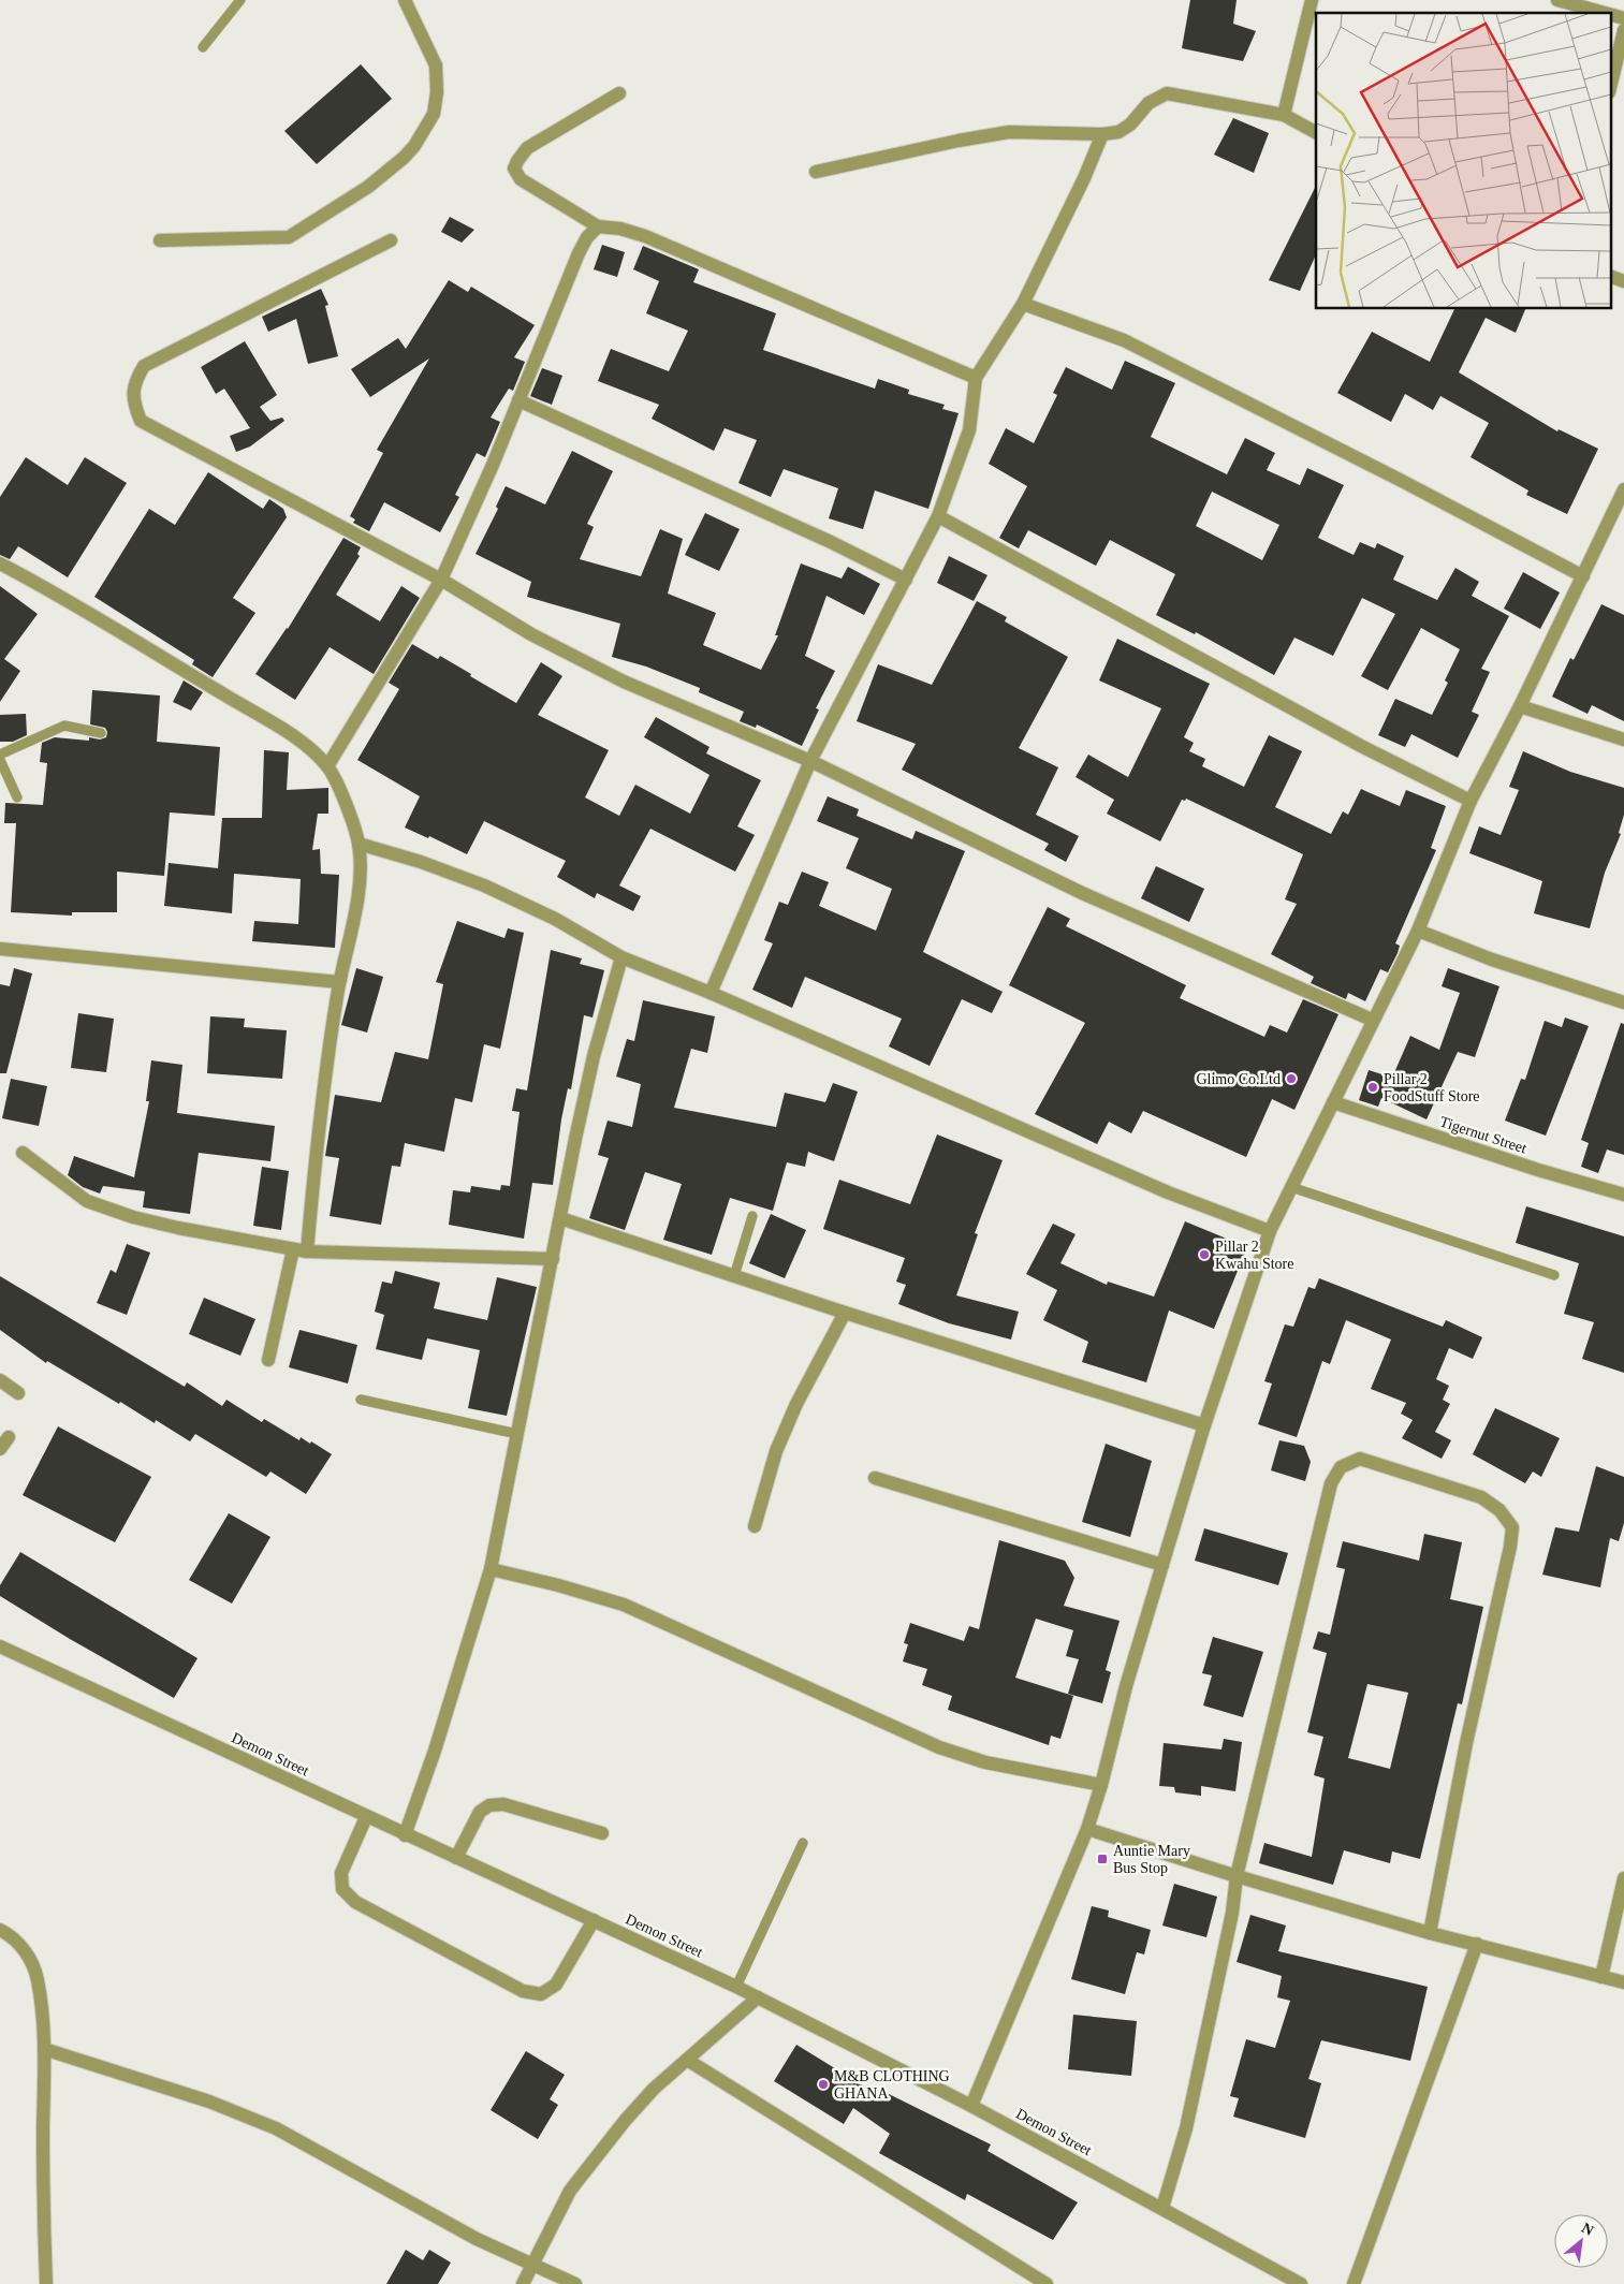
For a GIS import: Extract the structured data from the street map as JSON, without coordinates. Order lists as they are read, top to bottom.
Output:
{
  "streets": {
    "street": ["Tigernut Street", "Demon Street"]
  },
  "places": {
    "other": [
      "Glimo Co.Ltd",
      "Pillar 2 FoodStuff Store",
      "Pillar 2 Kwahu Store",
      "M&B CLOTHING GHANA"
    ],
    "transit": ["Auntie Mary Bus Stop"]
  },
  "north": "top right"
}
